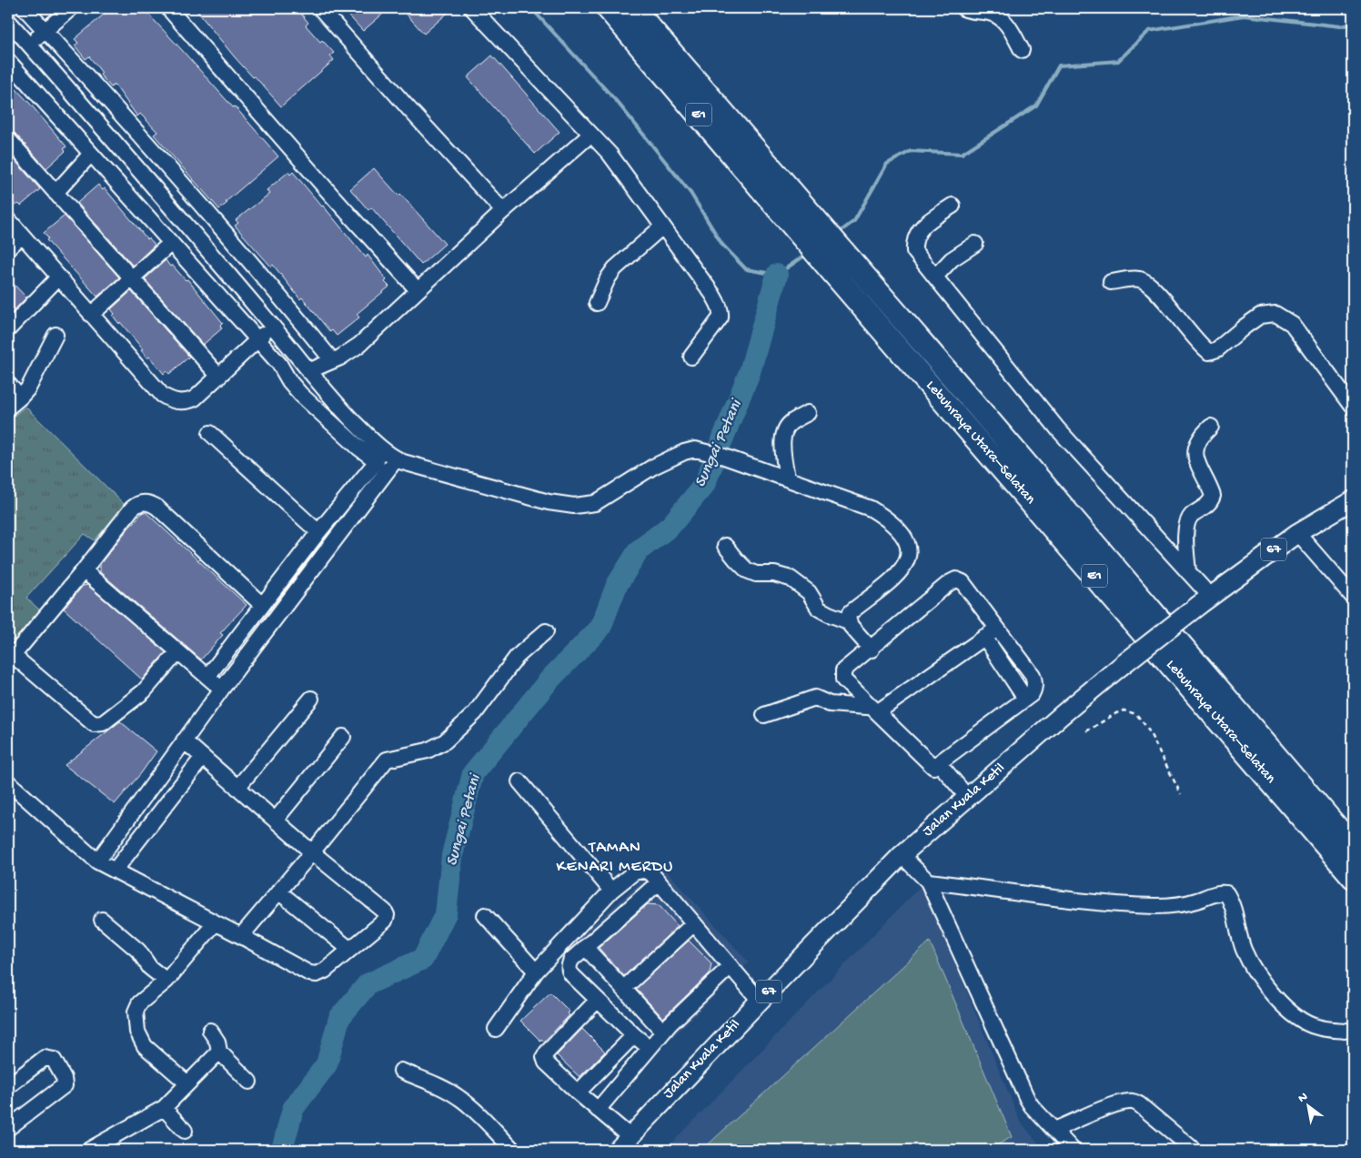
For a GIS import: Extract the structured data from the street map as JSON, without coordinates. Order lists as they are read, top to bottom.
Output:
{
  "streets": {
    "highway": ["E1", "Lebuhraya Utara–Selatan"],
    "main road": ["67", "Jalan Kuala Ketil"]
  },
  "districts": ["TAMAN KENARI MERDU"],
  "water": ["Sungai Petani"],
  "north": "top left"
}
